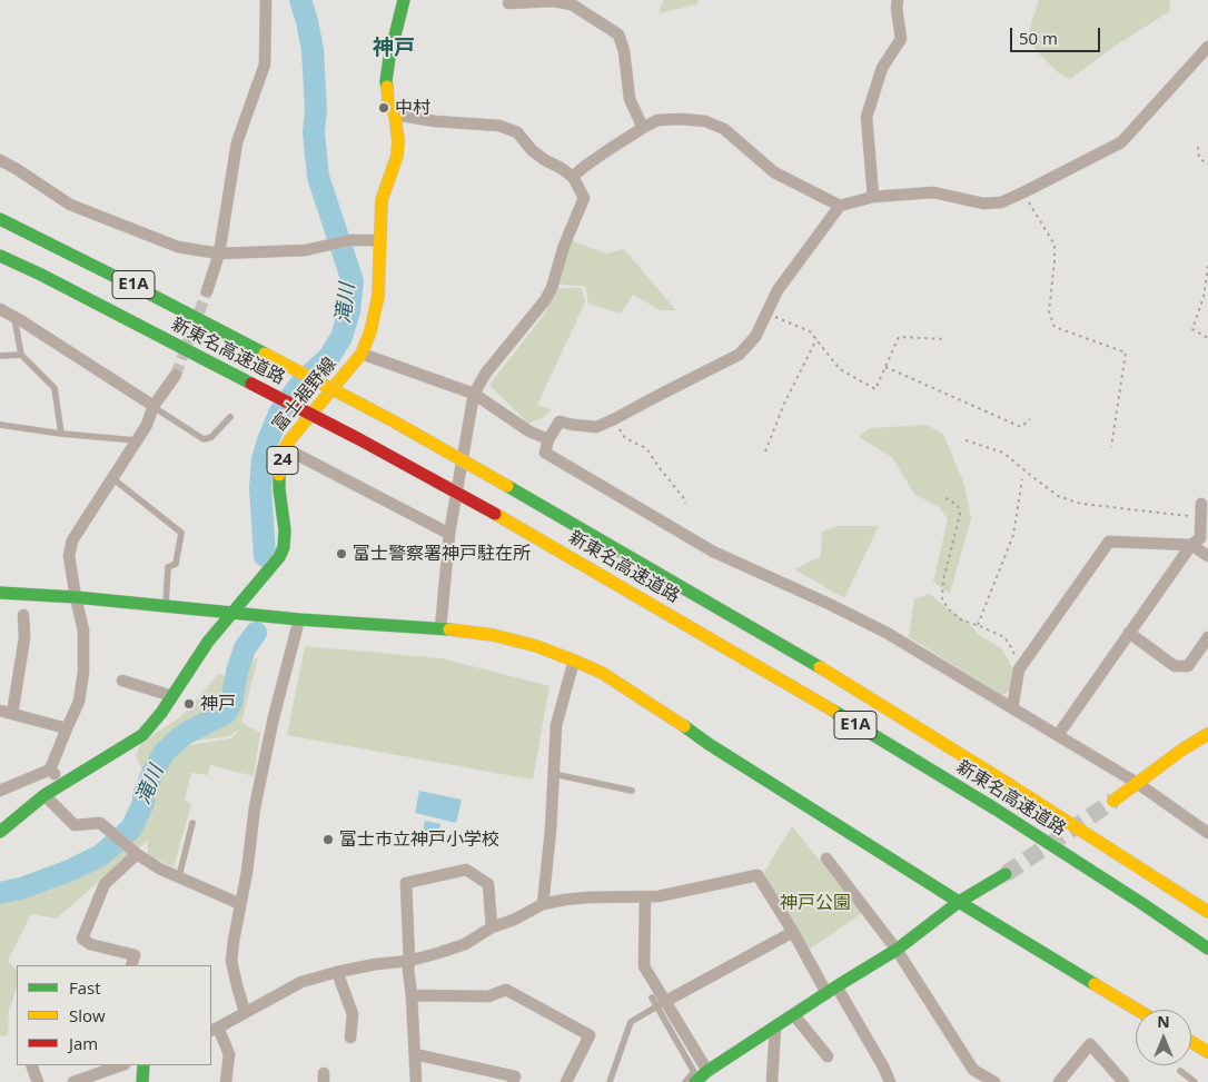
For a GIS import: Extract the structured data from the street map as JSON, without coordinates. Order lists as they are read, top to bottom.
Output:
{
  "streets": {
    "main road": [
      "E1A",
      "新東名高速道路",
      "富士裾野線",
      "24"
    ]
  },
  "districts": ["神戸"],
  "water": ["滝川"],
  "parks": ["神戸公園"],
  "places": [
    "中村",
    "富士警察署神戸駐在所",
    "神戸",
    "富士市立神戸小学校"
  ],
  "legend": ["Fast", "Slow", "Jam"],
  "scale_bar": "50 m",
  "north": "top"
}
